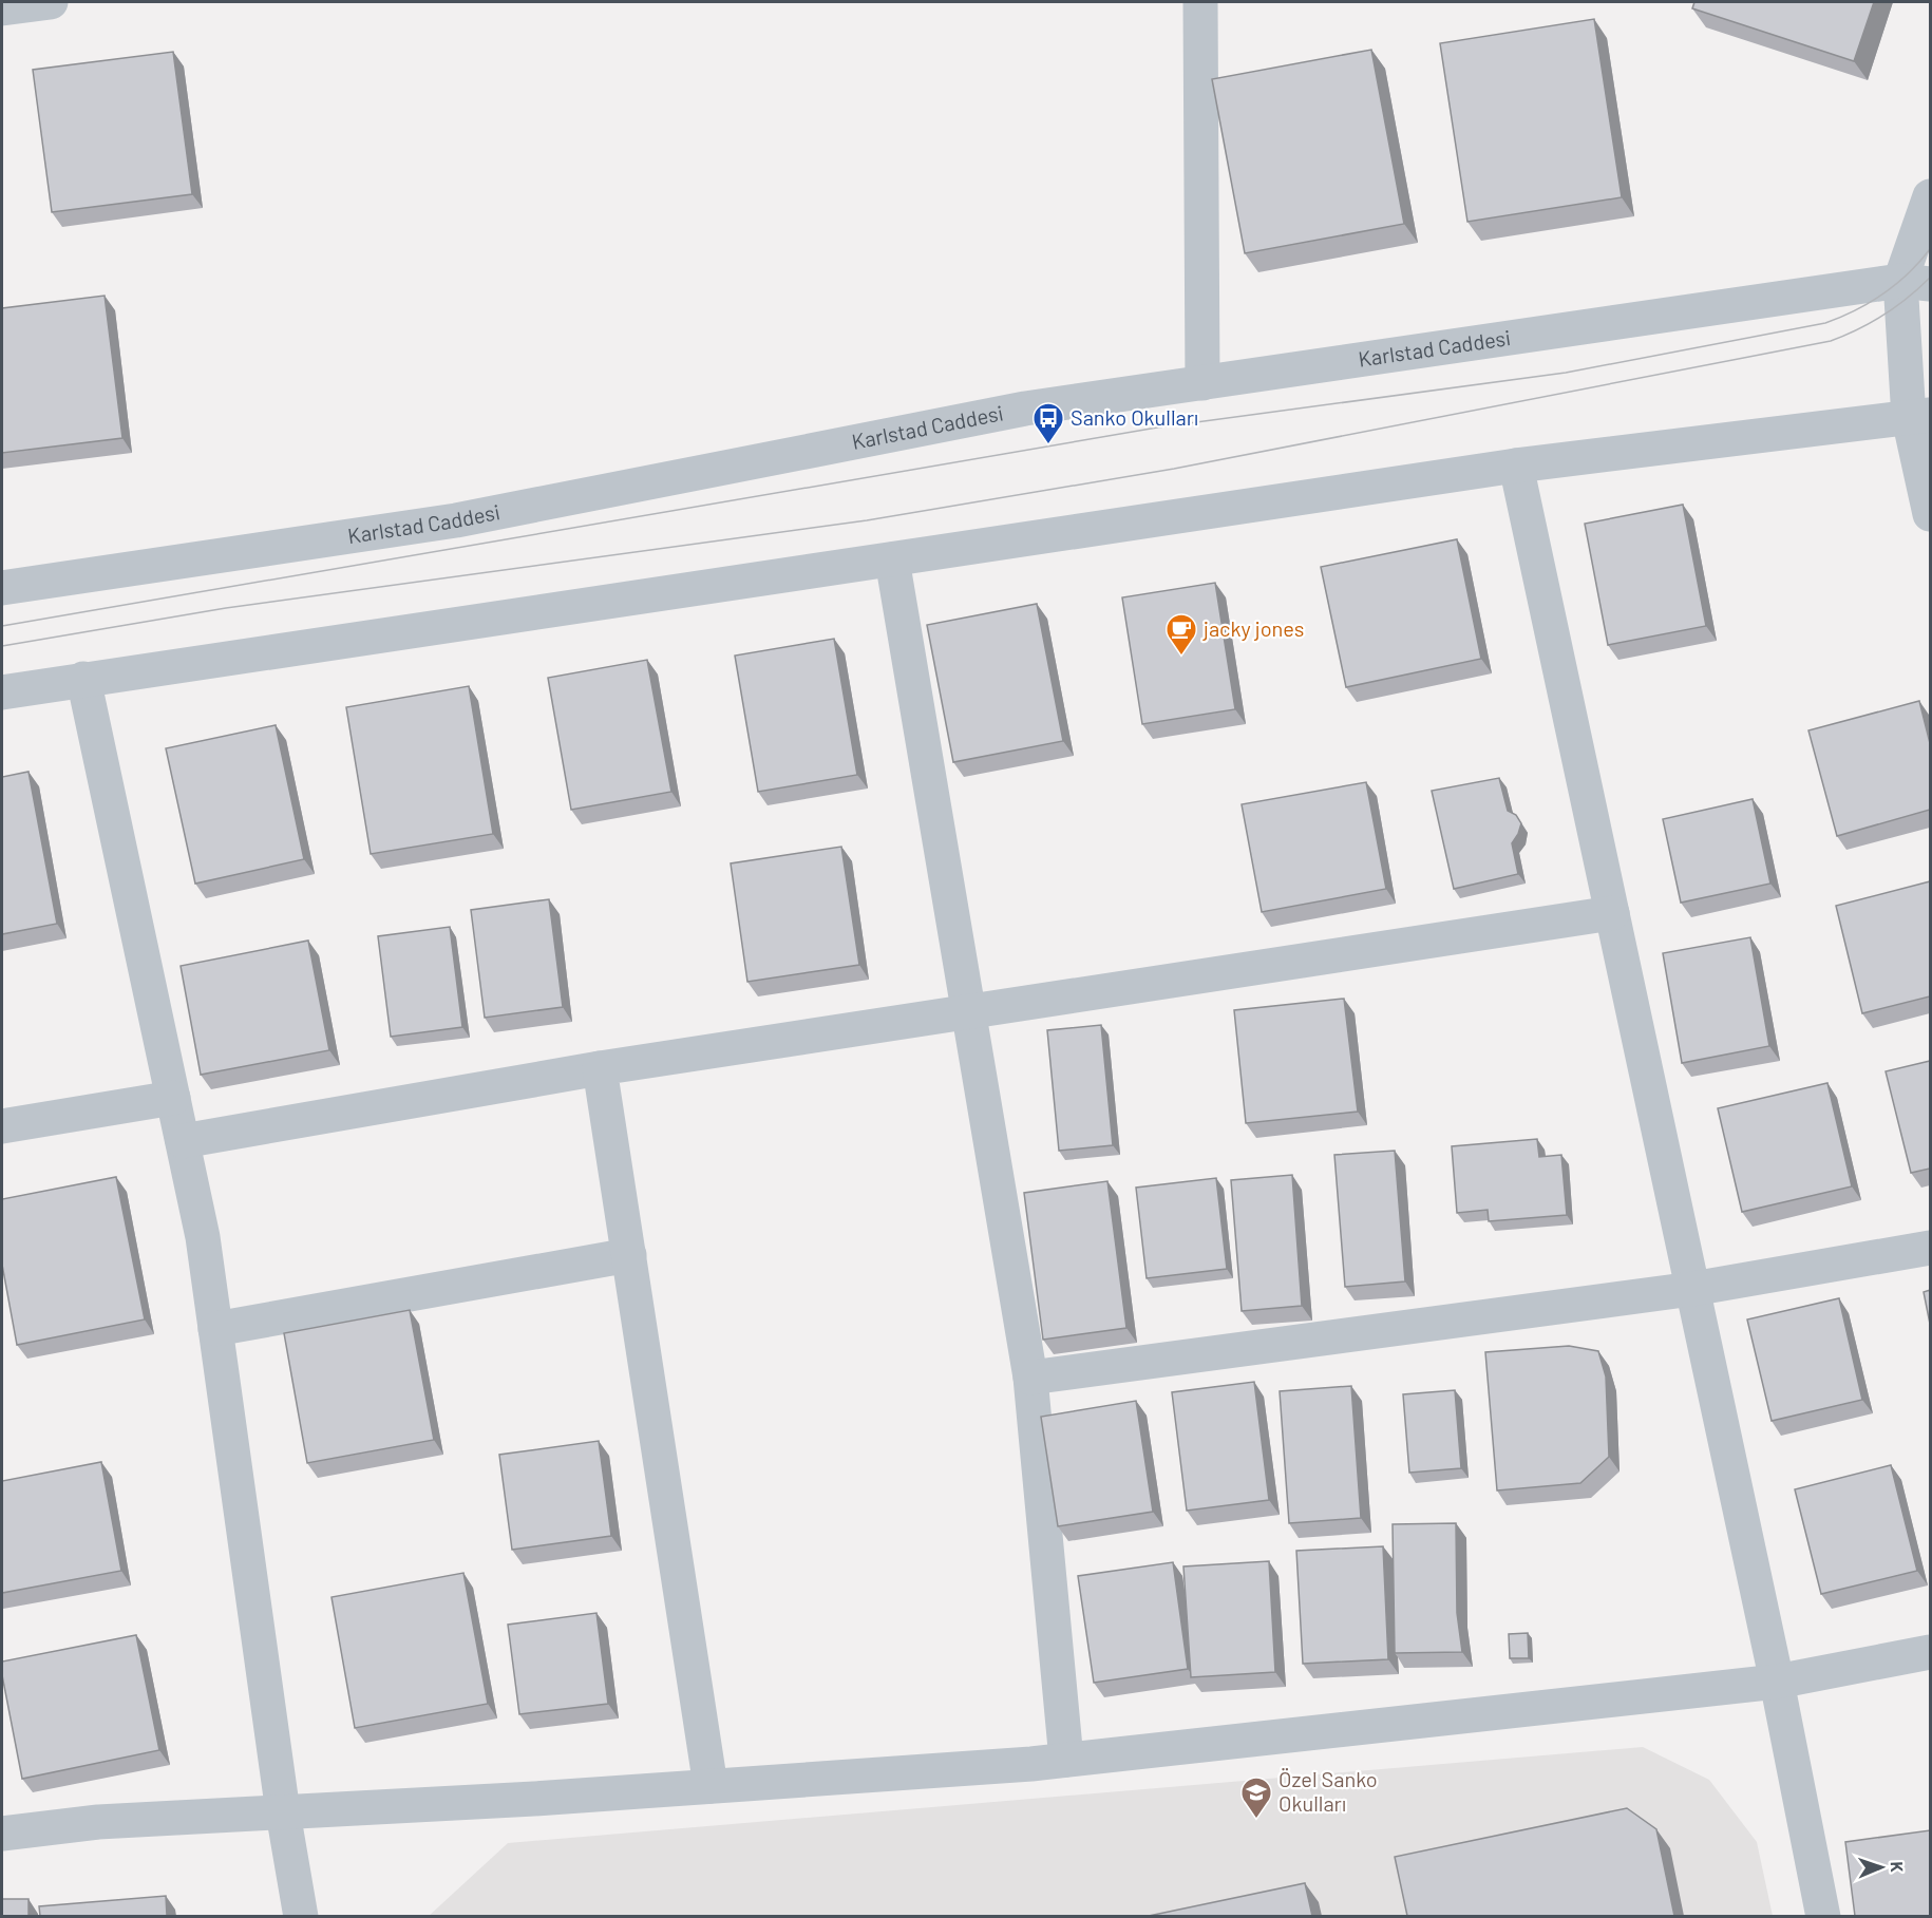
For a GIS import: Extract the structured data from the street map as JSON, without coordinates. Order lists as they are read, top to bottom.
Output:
{
  "streets": {
    "street": ["Karlstad Caddesi"]
  },
  "places": {
    "bus stop": ["Sanko Okulları"],
    "cafe": ["jacky jones"],
    "school or university": ["Özel Sanko Okulları"]
  },
  "north": "right"
}
